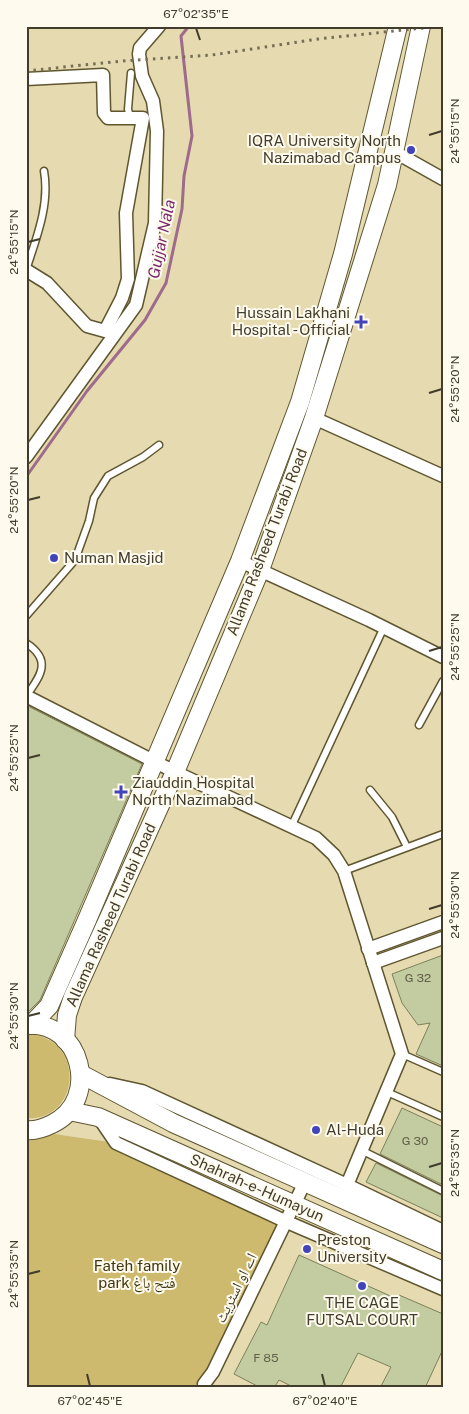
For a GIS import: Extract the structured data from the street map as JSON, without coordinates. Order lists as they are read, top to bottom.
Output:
{
  "streets": {
    "main road": ["Allama Rasheed Turabi Road", "Shahrah-e-Humayun"],
    "street": ["اے او اسٹریٹ"]
  },
  "crossings": [
    ["Shahrah-e-Humayun", "اے او اسٹریٹ"]
  ],
  "water": ["Gujjar Nala"],
  "parks": ["Fateh family park فتح باغ"],
  "places": {
    "other": [
      "IQRA University North Nazimabad Campus",
      "Numan Masjid",
      "Al-Huda",
      "Preston University",
      "THE CAGE FUTSAL COURT"
    ],
    "health": ["Hussain Lakhani Hospital - Official", "Ziauddin Hospital North Nazimabad"]
  },
  "house_numbers": ["G 32", "G 30", "F 85"],
  "coordinates": [
    "67°02'35\"E",
    "24°55'15\"N",
    "24°55'20\"N",
    "24°55'25\"N",
    "24°55'30\"N",
    "24°55'35\"N",
    "67°02'45\"E",
    "67°02'40\"E"
  ]
}
